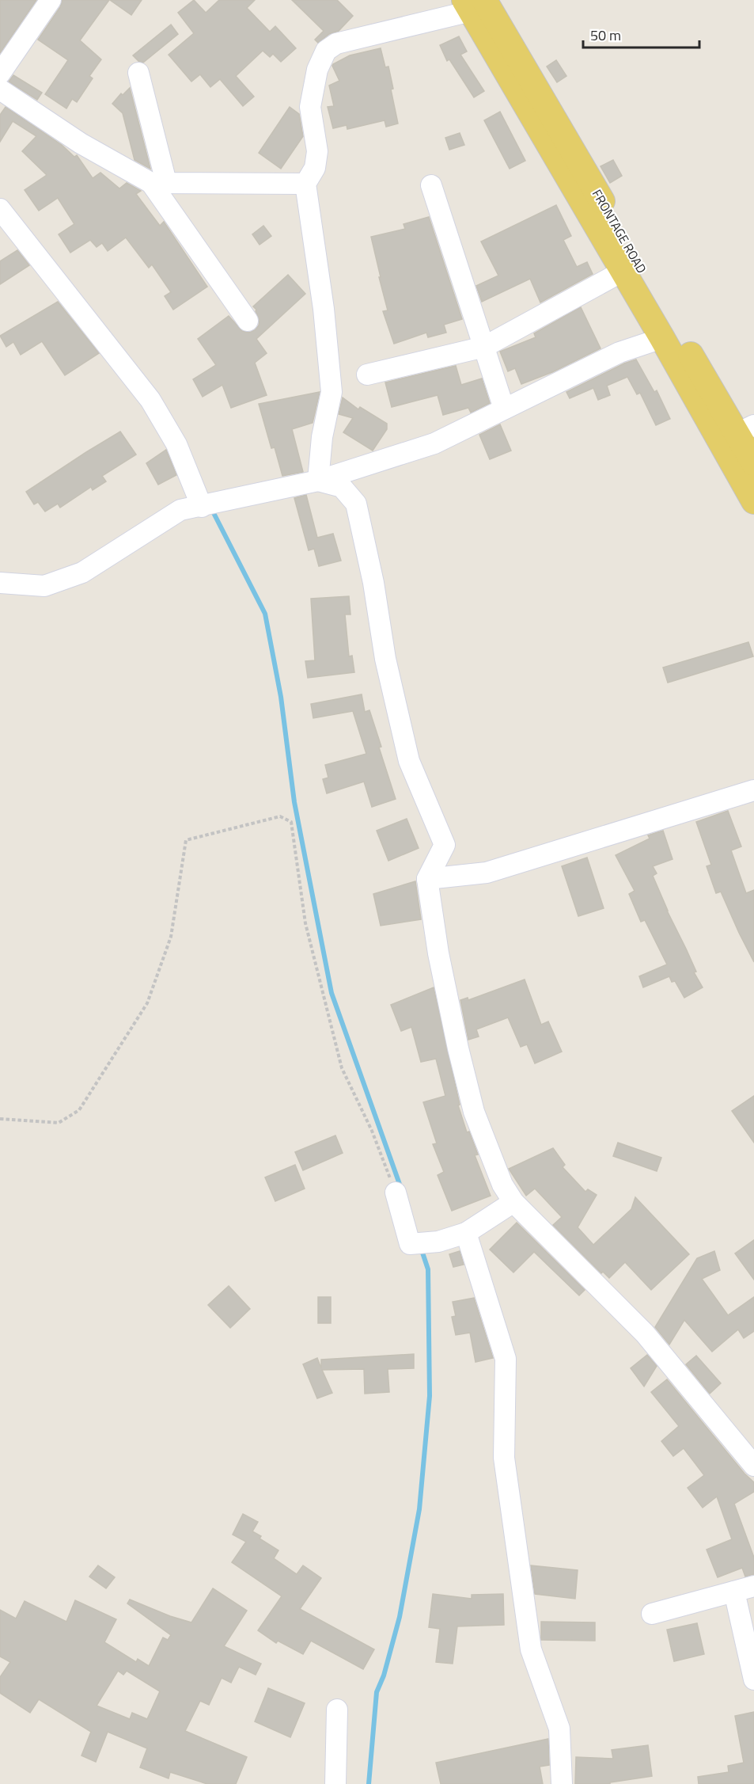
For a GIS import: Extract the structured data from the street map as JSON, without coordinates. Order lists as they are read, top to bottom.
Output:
{
  "streets": {
    "main road": ["FRONTAGE ROAD"]
  },
  "scale_bar": "50 m"
}
